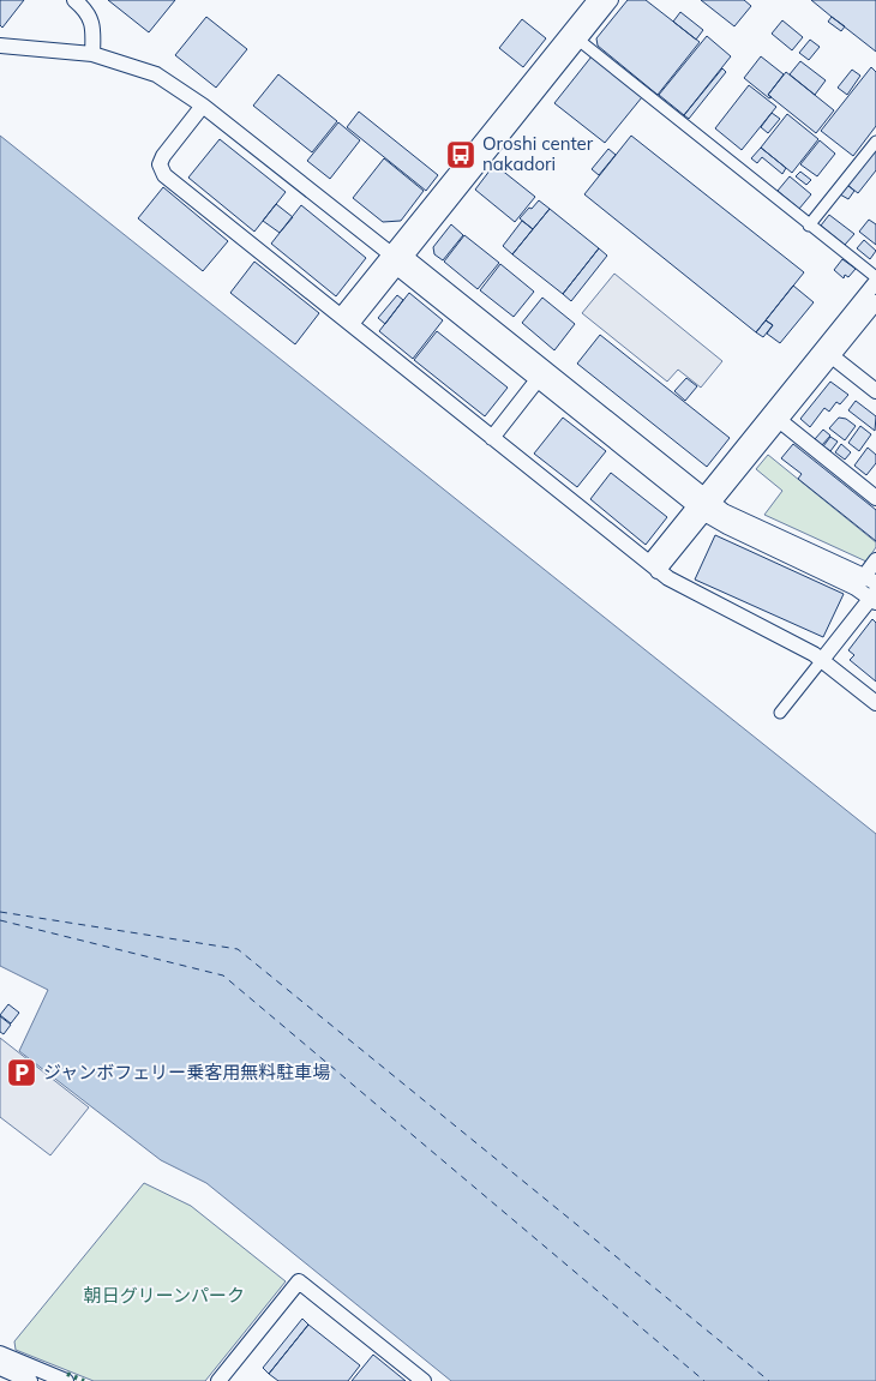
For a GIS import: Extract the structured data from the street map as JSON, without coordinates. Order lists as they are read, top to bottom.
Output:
{
  "parks": ["朝日グリーンパーク"],
  "places": {
    "bus stop": ["Oroshi center nakadori"],
    "parking": ["ジャンボフェリー乗客用無料駐車場"]
  }
}
